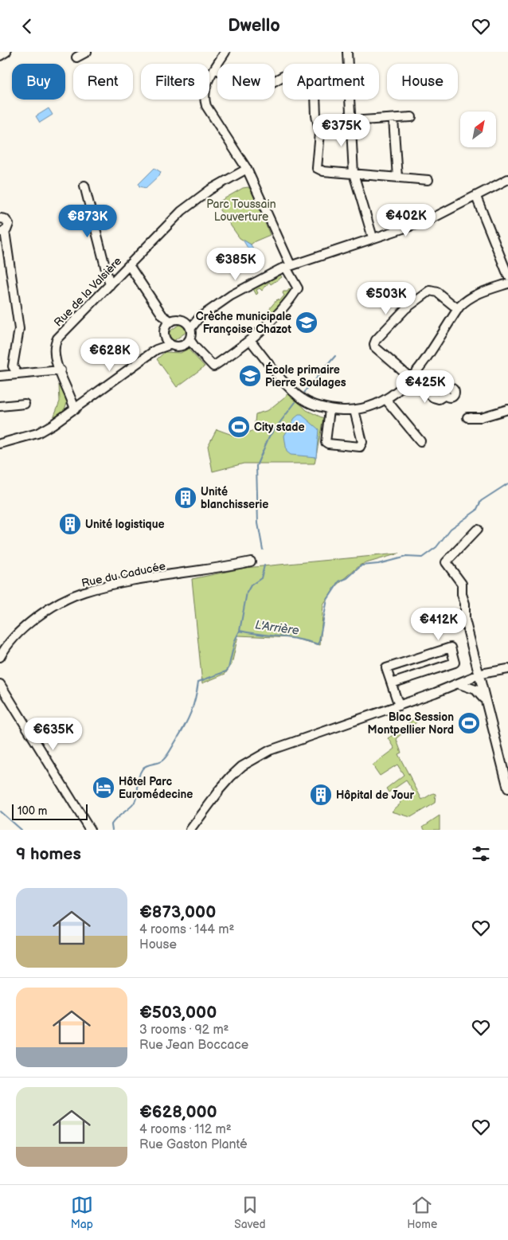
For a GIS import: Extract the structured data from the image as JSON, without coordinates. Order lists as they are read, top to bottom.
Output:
{
  "streets": {
    "street": ["Rue de la Valsière", "Rue du Caducée"]
  },
  "water": ["L'Arrière"],
  "parks": ["Parc Toussain Louverture"],
  "places": {
    "school or university": ["Crèche municipale Françoise Chazot", "École primaire Pierre Soulages"],
    "sports": ["City stade", "Bloc Session Montpellier Nord"],
    "building": ["Unité blanchisserie", "Unité logistique", "Hôpital de Jour"],
    "hotel": ["Hôtel Parc Euromédecine"]
  },
  "scale_bar": "100 m",
  "north": "top right",
  "page": {
    "header": "Dwello",
    "chip": [
      "Buy",
      "Rent",
      "Filters",
      "New",
      "Apartment",
      "House"
    ],
    "price": [
      "€375K",
      "€402K",
      "€873K",
      "€385K",
      "€503K",
      "€628K",
      "€425K",
      "€412K",
      "€635K"
    ],
    "scale": "100 m",
    "heading": "9 homes",
    "list": [
      {
        "name": "€873,000",
        "note": "4 rooms · 144 m² · House"
      },
      {
        "name": "€503,000",
        "note": "3 rooms · 92 m² · Rue Jean Boccace"
      },
      {
        "name": "€628,000",
        "note": "4 rooms · 112 m² · Rue Gaston Planté"
      }
    ],
    "tabs": ["Map", "Saved", "Home"]
  }
}
